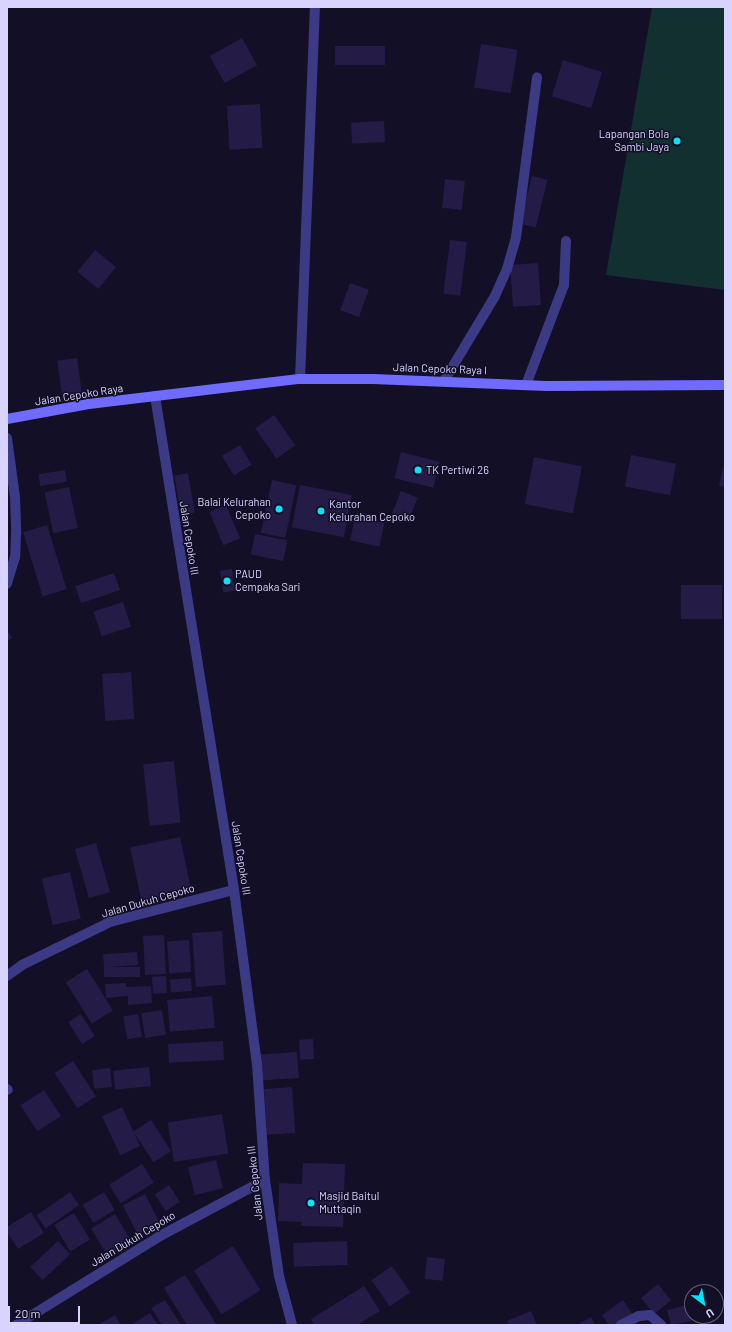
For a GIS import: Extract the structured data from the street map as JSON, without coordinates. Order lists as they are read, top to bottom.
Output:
{
  "streets": {
    "main road": ["Jalan Cepoko Raya I", "Jalan Cepoko Raya"],
    "street": ["Jalan Cepoko III", "Jalan Dukuh Cepoko"]
  },
  "crossings": [
    ["Jalan Cepoko Raya I", "Jalan Cepoko Raya"],
    ["Jalan Cepoko Raya I", "Jalan Cepoko III"],
    ["Jalan Cepoko Raya", "Jalan Cepoko III"],
    ["Jalan Cepoko III", "Jalan Dukuh Cepoko"]
  ],
  "places": [
    "Lapangan Bola Sambi Jaya",
    "TK Pertiwi 26",
    "Balai Kelurahan Cepoko",
    "Kantor Kelurahan Cepoko",
    "PAUD Cempaka Sari",
    "Masjid Baitul Muttaqin"
  ],
  "scale_bar": "20 m",
  "north": "bottom right"
}
